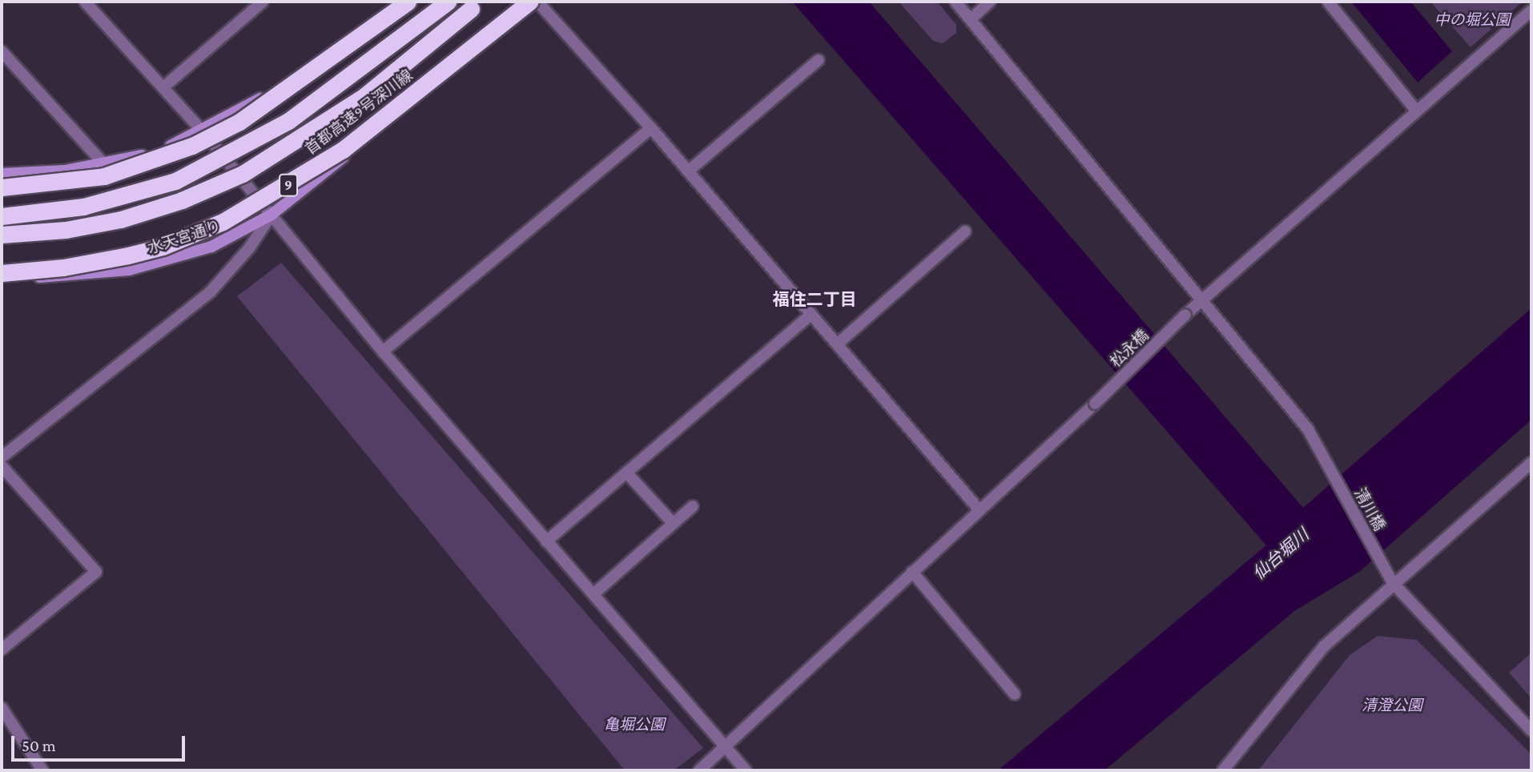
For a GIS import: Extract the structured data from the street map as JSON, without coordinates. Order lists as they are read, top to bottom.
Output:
{
  "streets": {
    "highway": ["首都高速9号深川線", "9"],
    "main road": ["水天宮通り"],
    "street": ["松永橋", "清川橋"]
  },
  "crossings": [
    ["首都高速9号深川線", "水天宮通り"],
    ["松永橋", "清川橋"]
  ],
  "districts": ["福住二丁目"],
  "water": ["仙台堀川"],
  "parks": ["中の堀公園", "清澄公園", "亀堀公園"],
  "scale_bar": "50 m"
}
